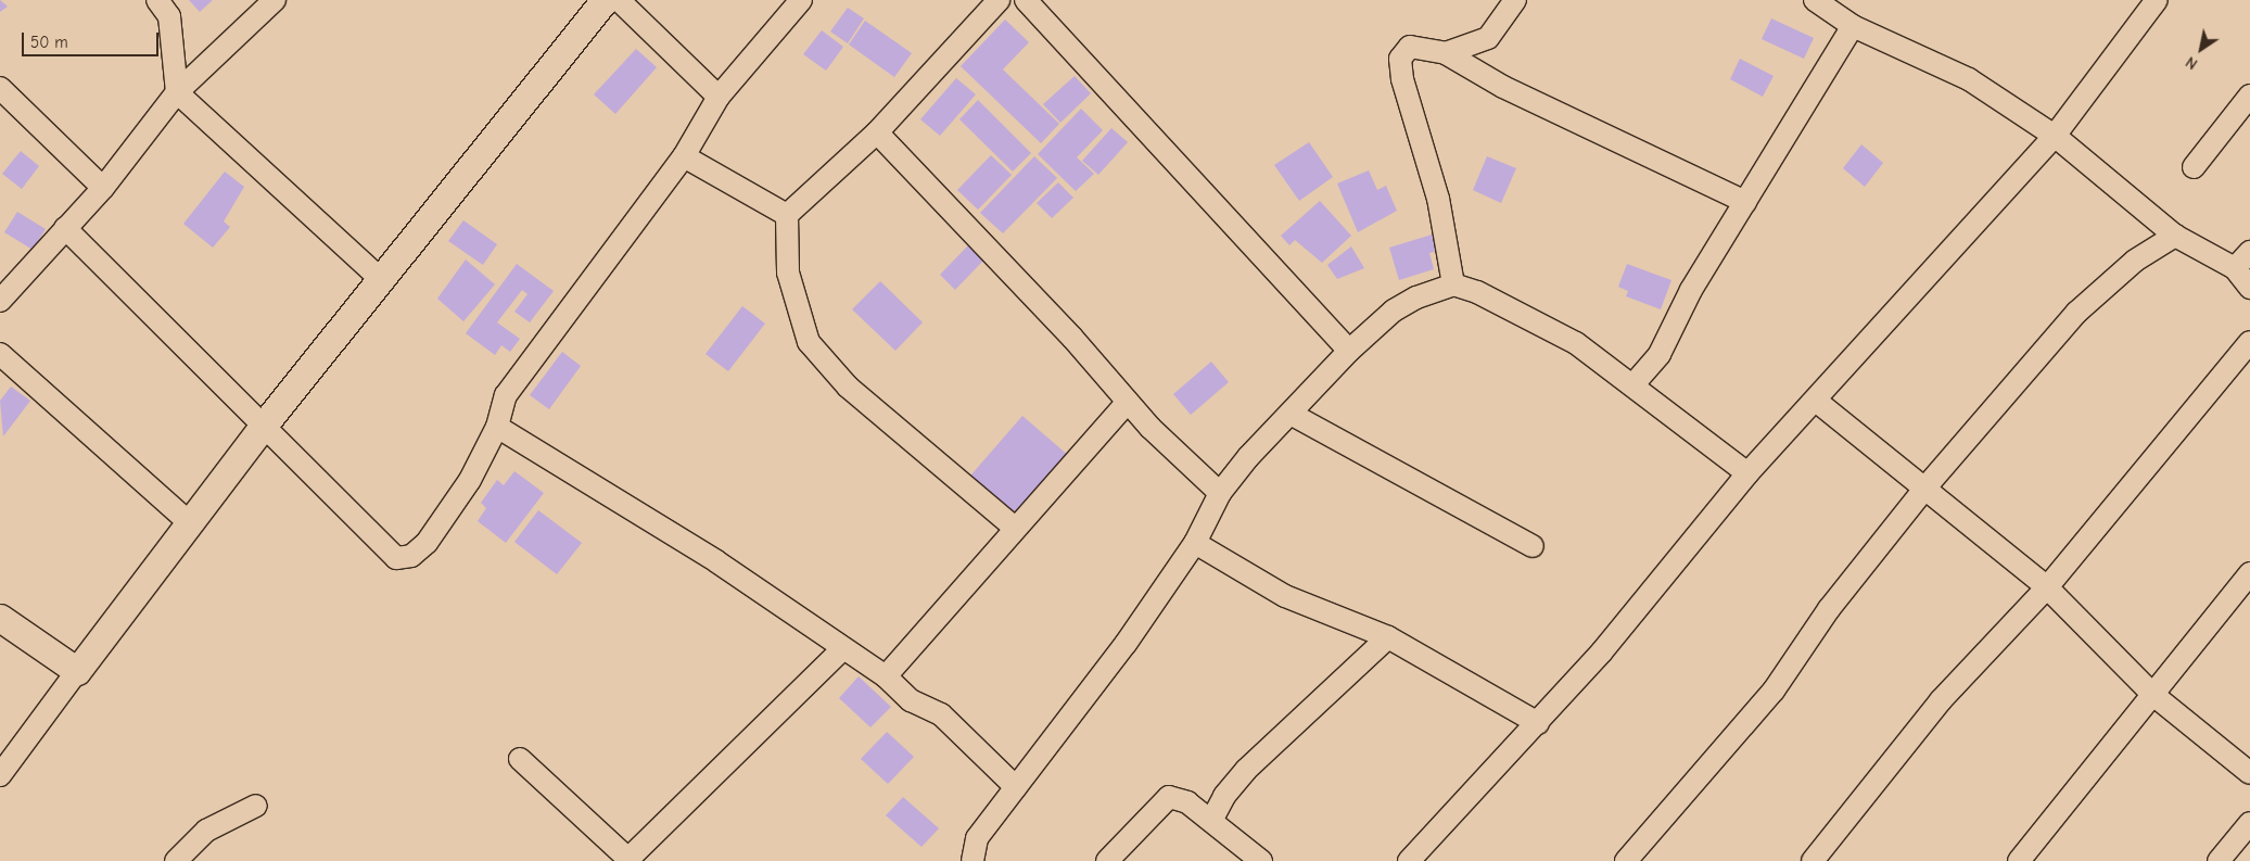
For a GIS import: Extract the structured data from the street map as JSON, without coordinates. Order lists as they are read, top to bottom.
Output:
{
  "scale_bar": "50 m",
  "north": "bottom left"
}
